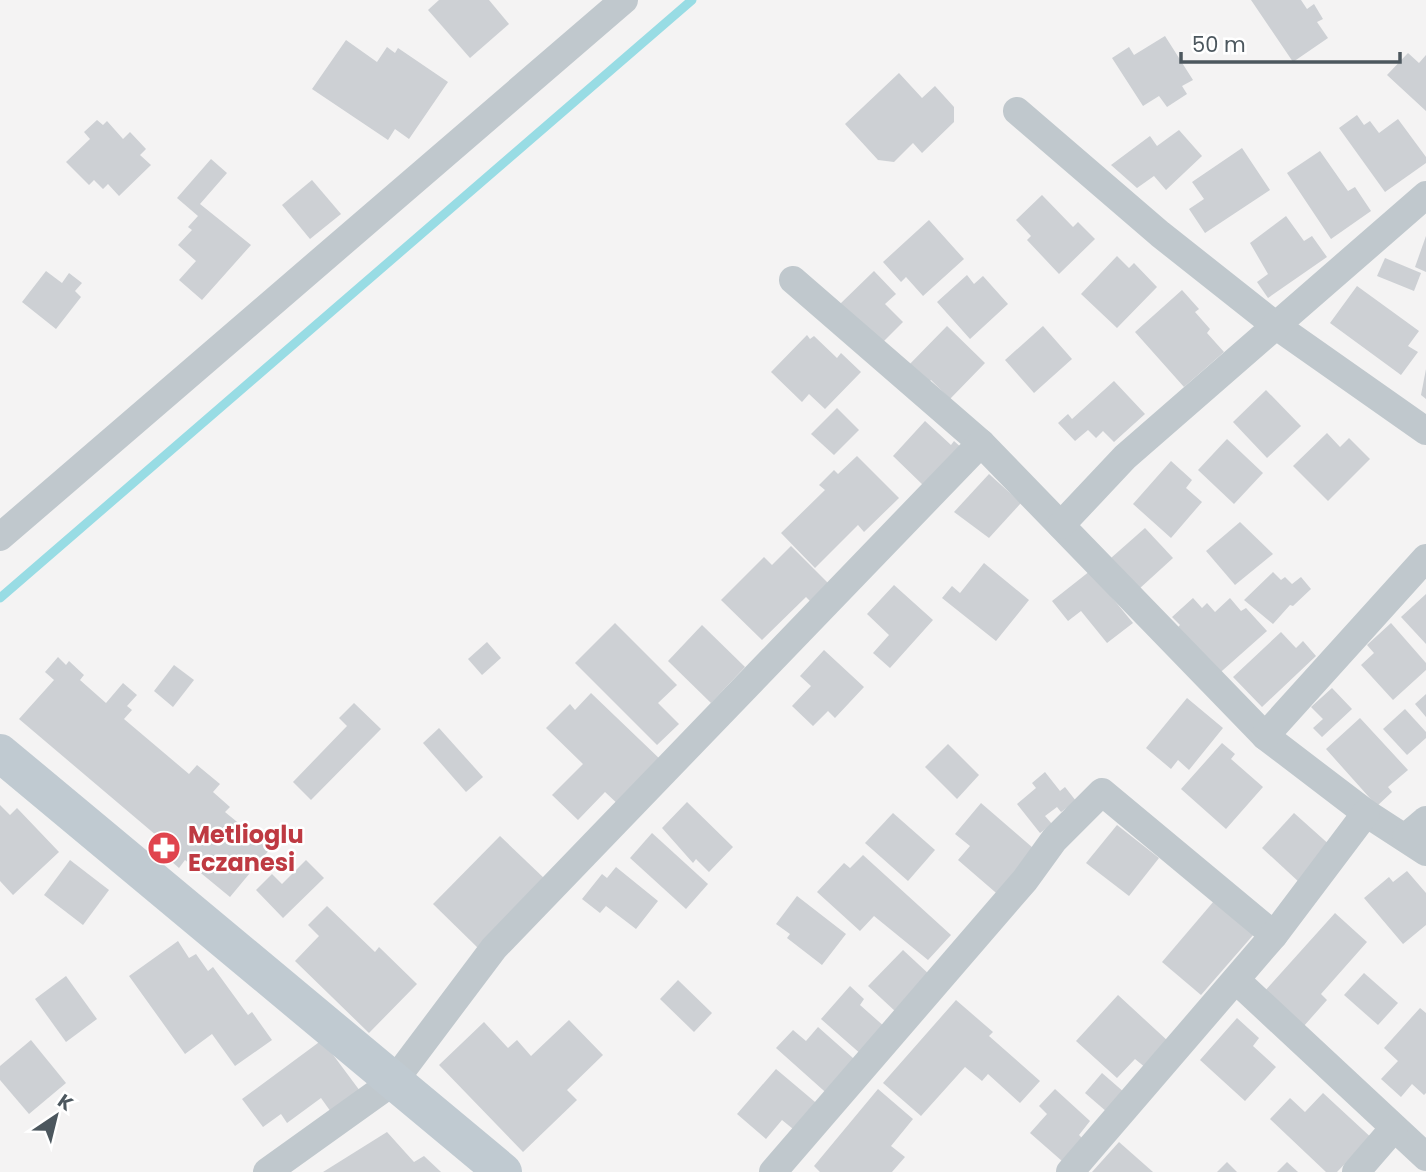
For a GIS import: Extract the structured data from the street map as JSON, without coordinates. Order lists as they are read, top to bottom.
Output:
{
  "places": {
    "pharmacy": ["Metlioglu Eczanesi"]
  },
  "scale_bar": "50 m",
  "north": "top right"
}
